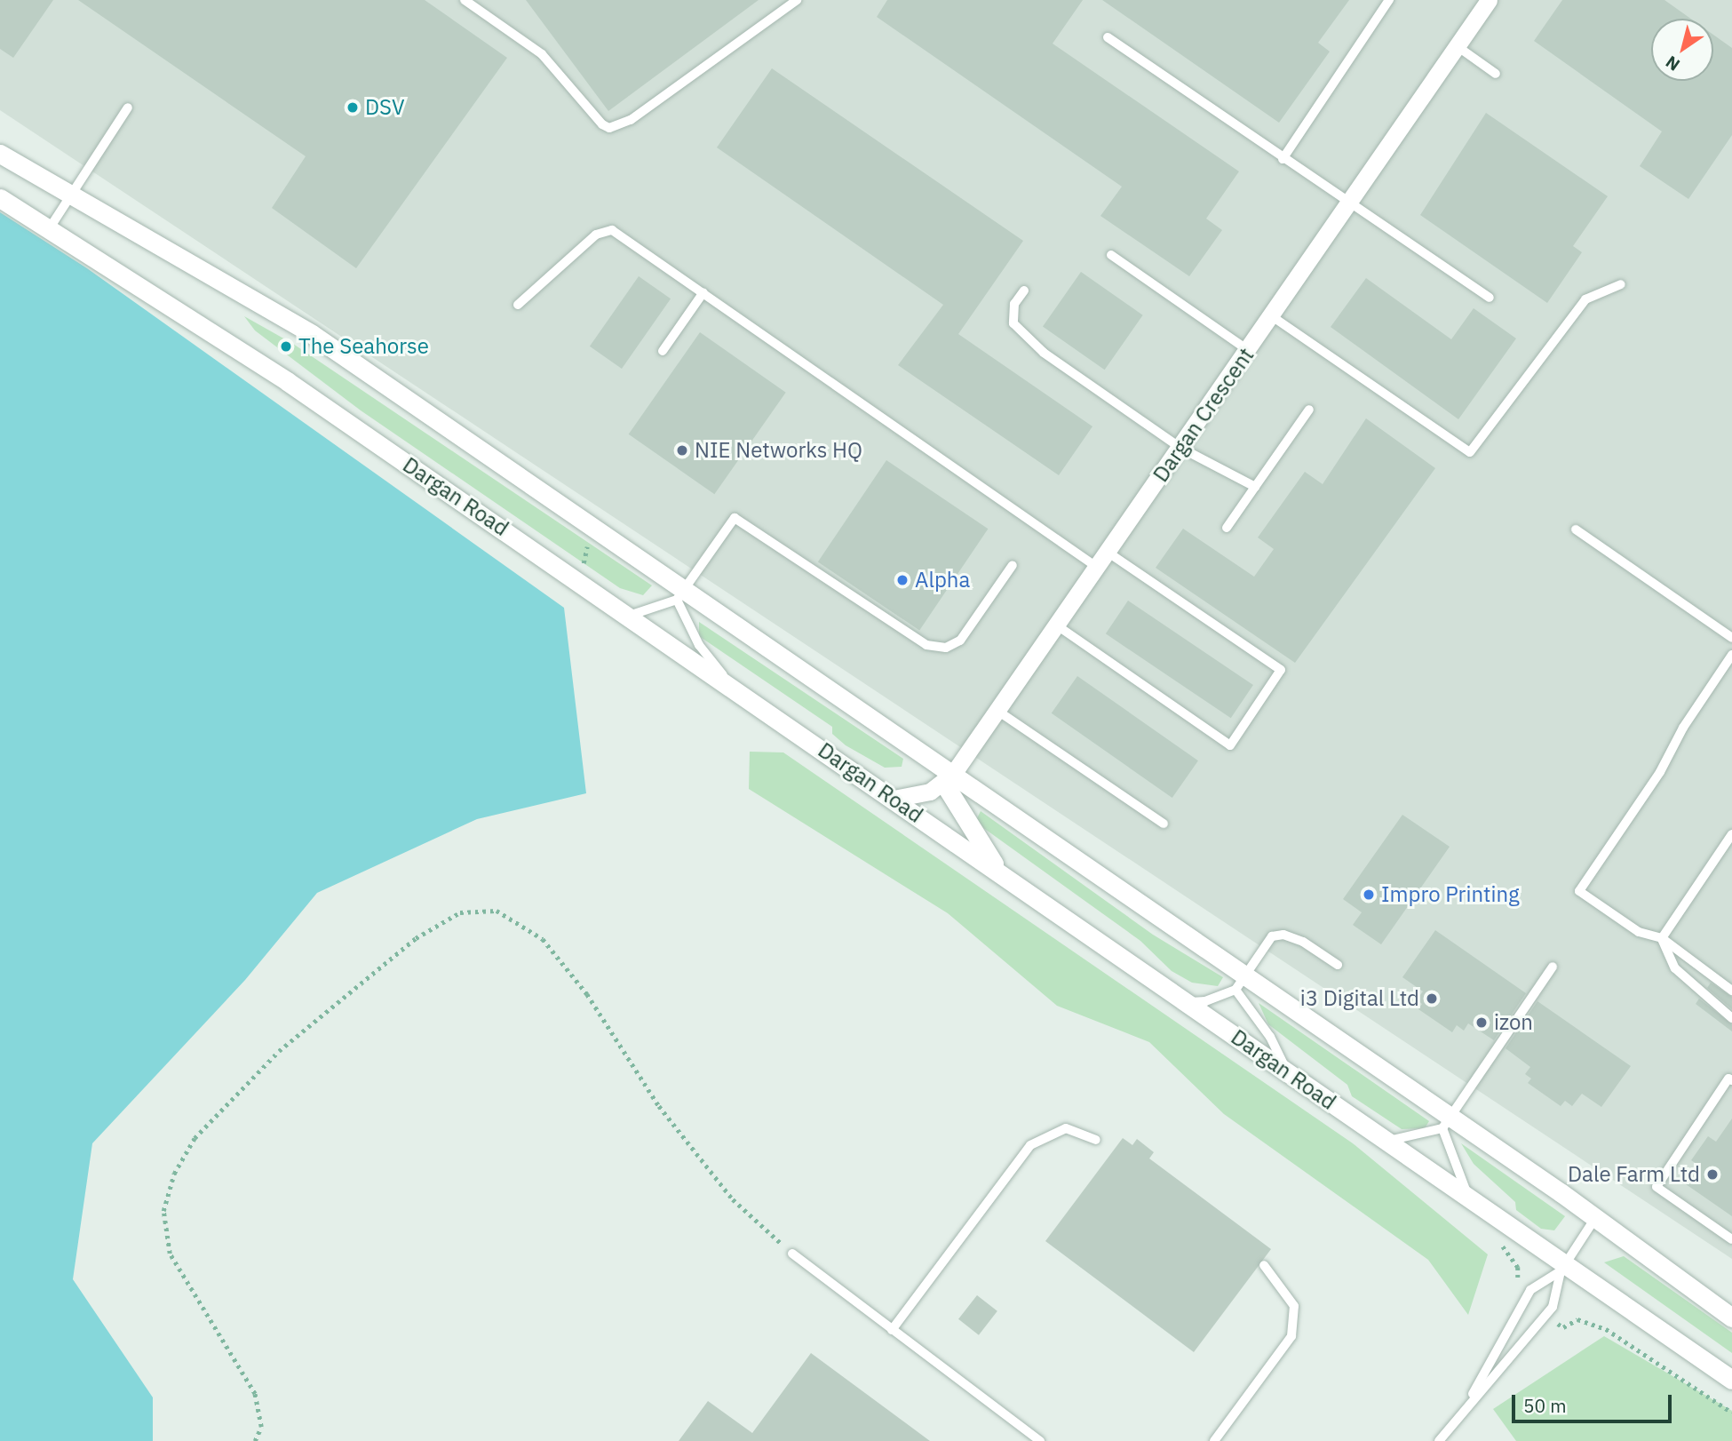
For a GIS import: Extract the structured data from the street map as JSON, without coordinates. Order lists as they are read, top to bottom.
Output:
{
  "streets": {
    "street": ["Dargan Crescent", "Dargan Road"]
  },
  "places": [
    "DSV",
    "The Seahorse",
    "NIE Networks HQ",
    "Alpha",
    "Impro Printing",
    "i3 Digital Ltd",
    "izon",
    "Dale Farm Ltd"
  ],
  "scale_bar": "50 m",
  "north": "bottom left"
}
